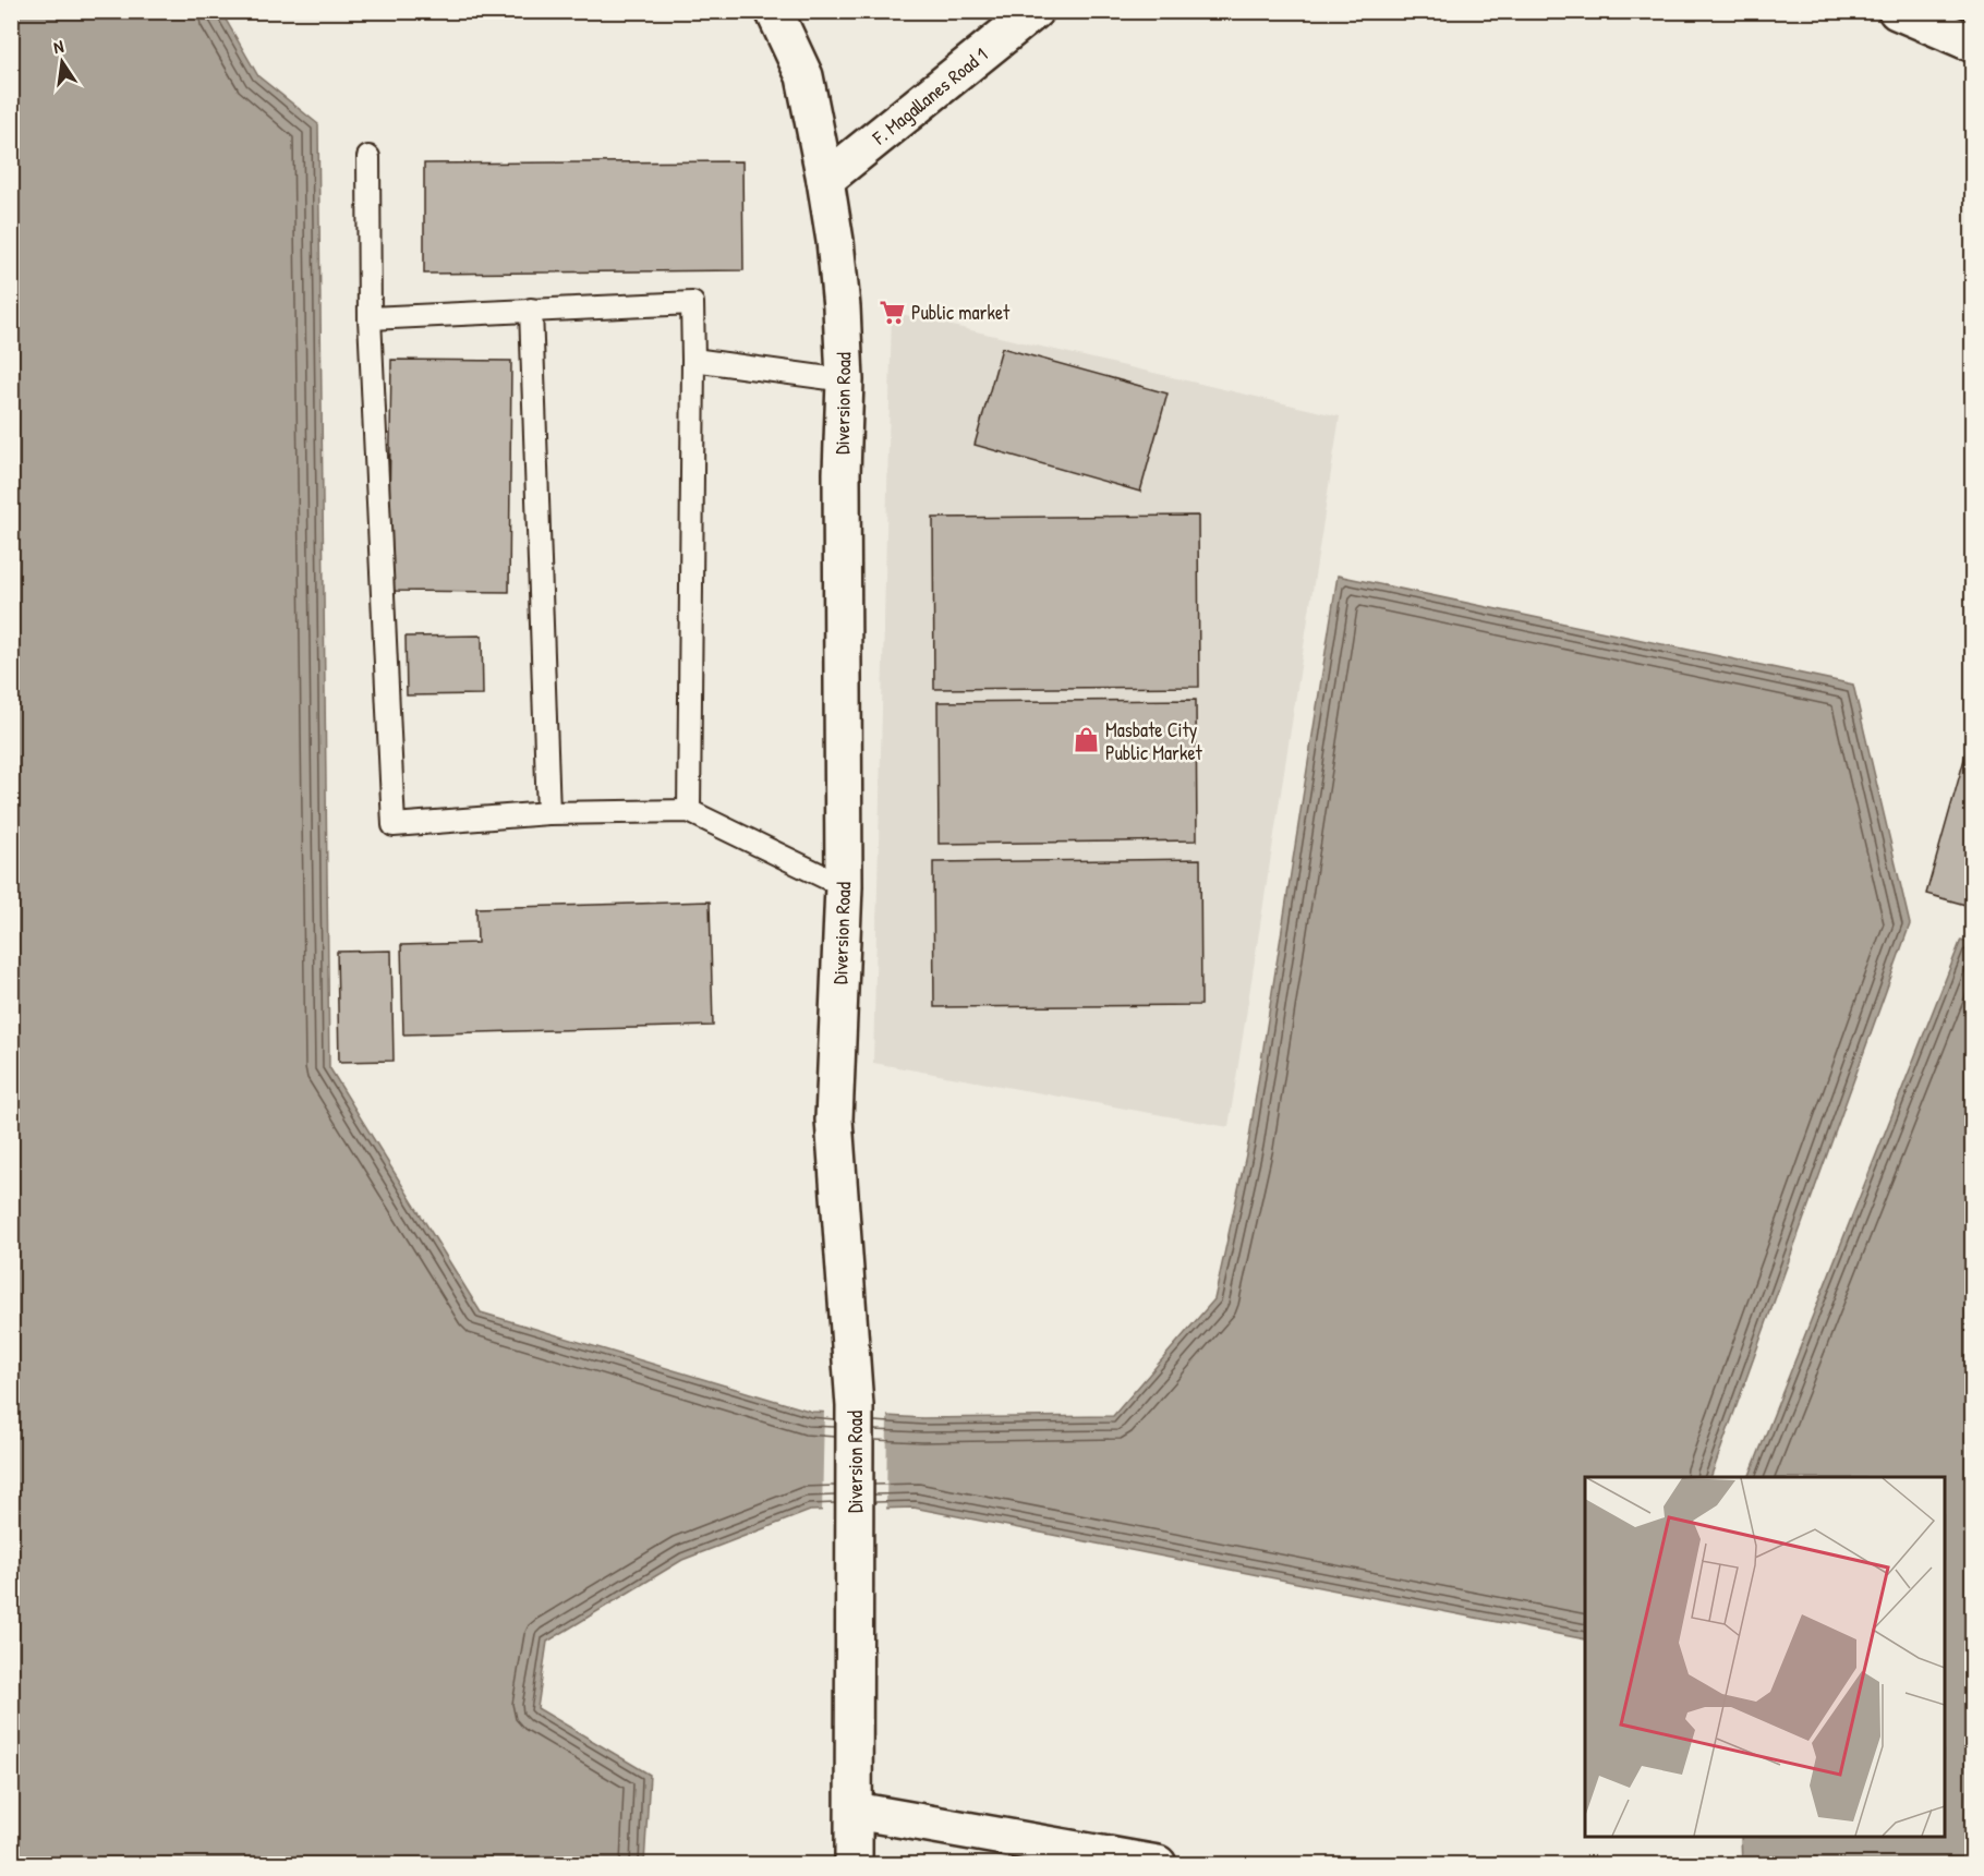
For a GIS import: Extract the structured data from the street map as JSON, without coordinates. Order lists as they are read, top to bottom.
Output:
{
  "streets": {
    "street": ["F. Magallanes Road 1", "Diversion Road"]
  },
  "crossings": [
    ["F. Magallanes Road 1", "Diversion Road"]
  ],
  "places": {
    "supermarket": ["Public market"],
    "shop": ["Masbate City Public Market"]
  },
  "north": "top"
}
